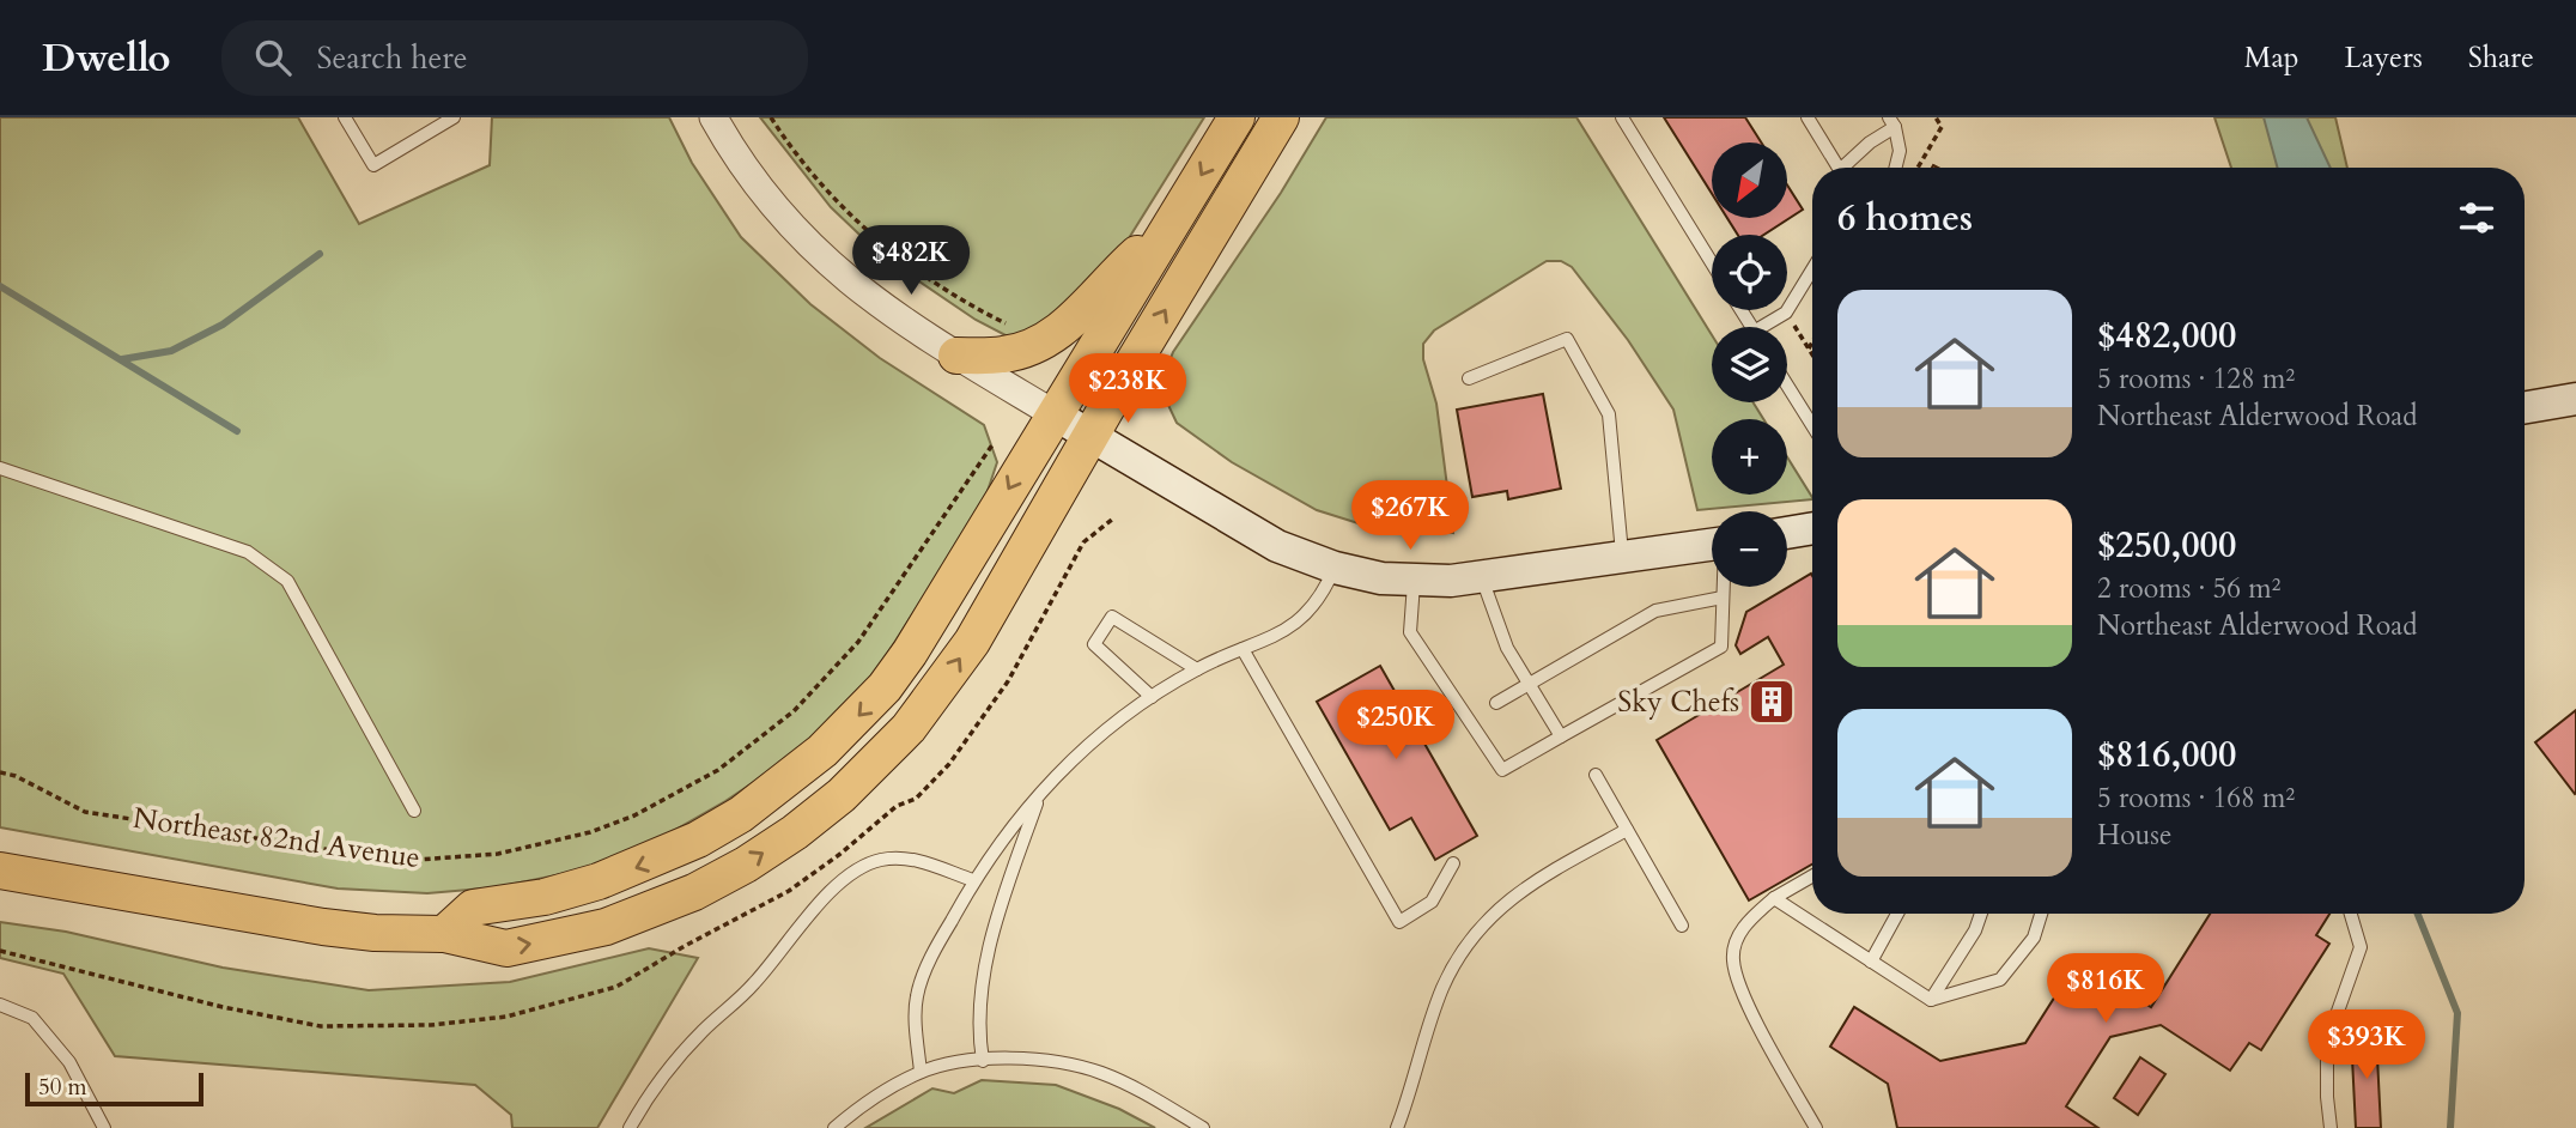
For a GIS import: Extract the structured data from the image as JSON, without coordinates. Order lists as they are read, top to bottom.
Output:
{
  "streets": {
    "path": ["Northeast 82nd Avenue"]
  },
  "places": {
    "building": ["Sky Chefs"]
  },
  "scale_bar": "50 m",
  "north": "bottom left",
  "page": {
    "header": "Dwello",
    "search": "Search here",
    "nav": ["Map", "Layers", "Share"],
    "map_buttons": ["+", "−"],
    "heading": "6 homes",
    "price": [
      "$482K",
      "$238K",
      "$267K",
      "$250K",
      "$816K",
      "$393K"
    ],
    "list": [
      {
        "name": "$482,000",
        "note": "5 rooms · 128 m² · Northeast Alderwood Road"
      },
      {
        "name": "$250,000",
        "note": "2 rooms · 56 m² · Northeast Alderwood Road"
      },
      {
        "name": "$816,000",
        "note": "5 rooms · 168 m² · House"
      }
    ],
    "scale": "50 m"
  }
}
